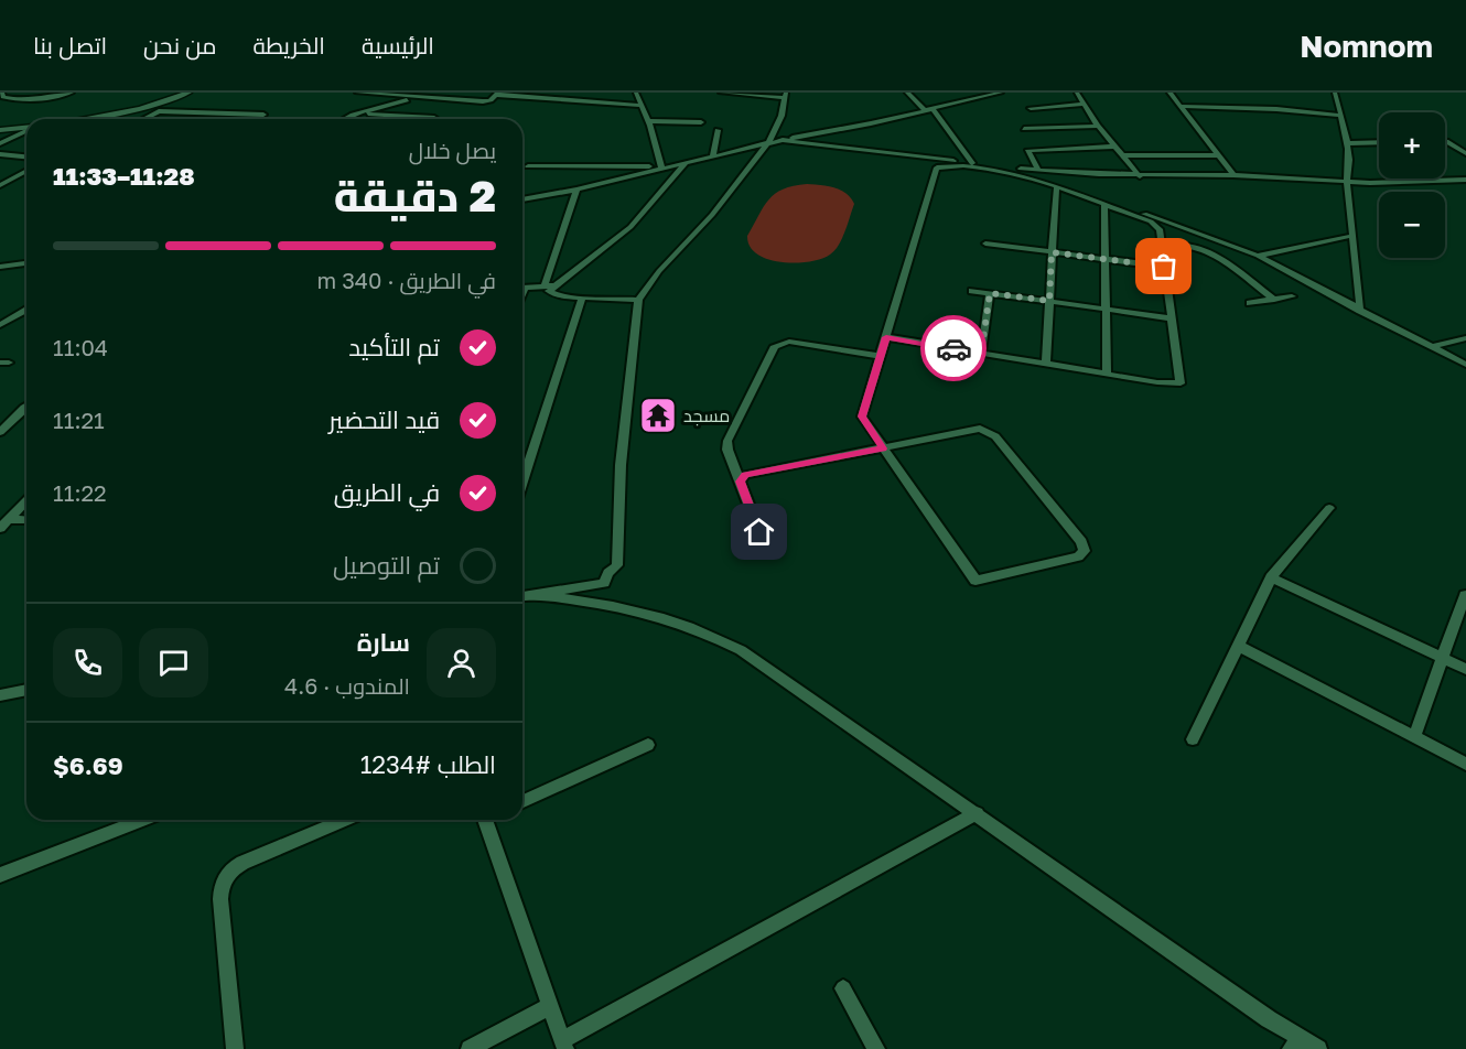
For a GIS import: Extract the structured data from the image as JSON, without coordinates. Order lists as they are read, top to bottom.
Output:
{
  "places": {
    "temple": ["مسجد"]
  },
  "page": {
    "header": "Nomnom",
    "nav": [
      "الرئيسية",
      "الخريطة",
      "من نحن",
      "اتصل بنا"
    ],
    "map_buttons": ["+", "−"],
    "heading": ["2 دقيقة", "يصل خلال", "11:28–11:33"],
    "panel": [
      "سارة",
      "المندوب · 4.6",
      "الطلب #1234",
      "$6.69"
    ],
    "bar": "في الطريق · 340 m",
    "list": [
      ["تم التأكيد", "11:04"],
      ["قيد التحضير", "11:21"],
      ["في الطريق", "11:22"],
      "تم التوصيل"
    ]
  }
}
